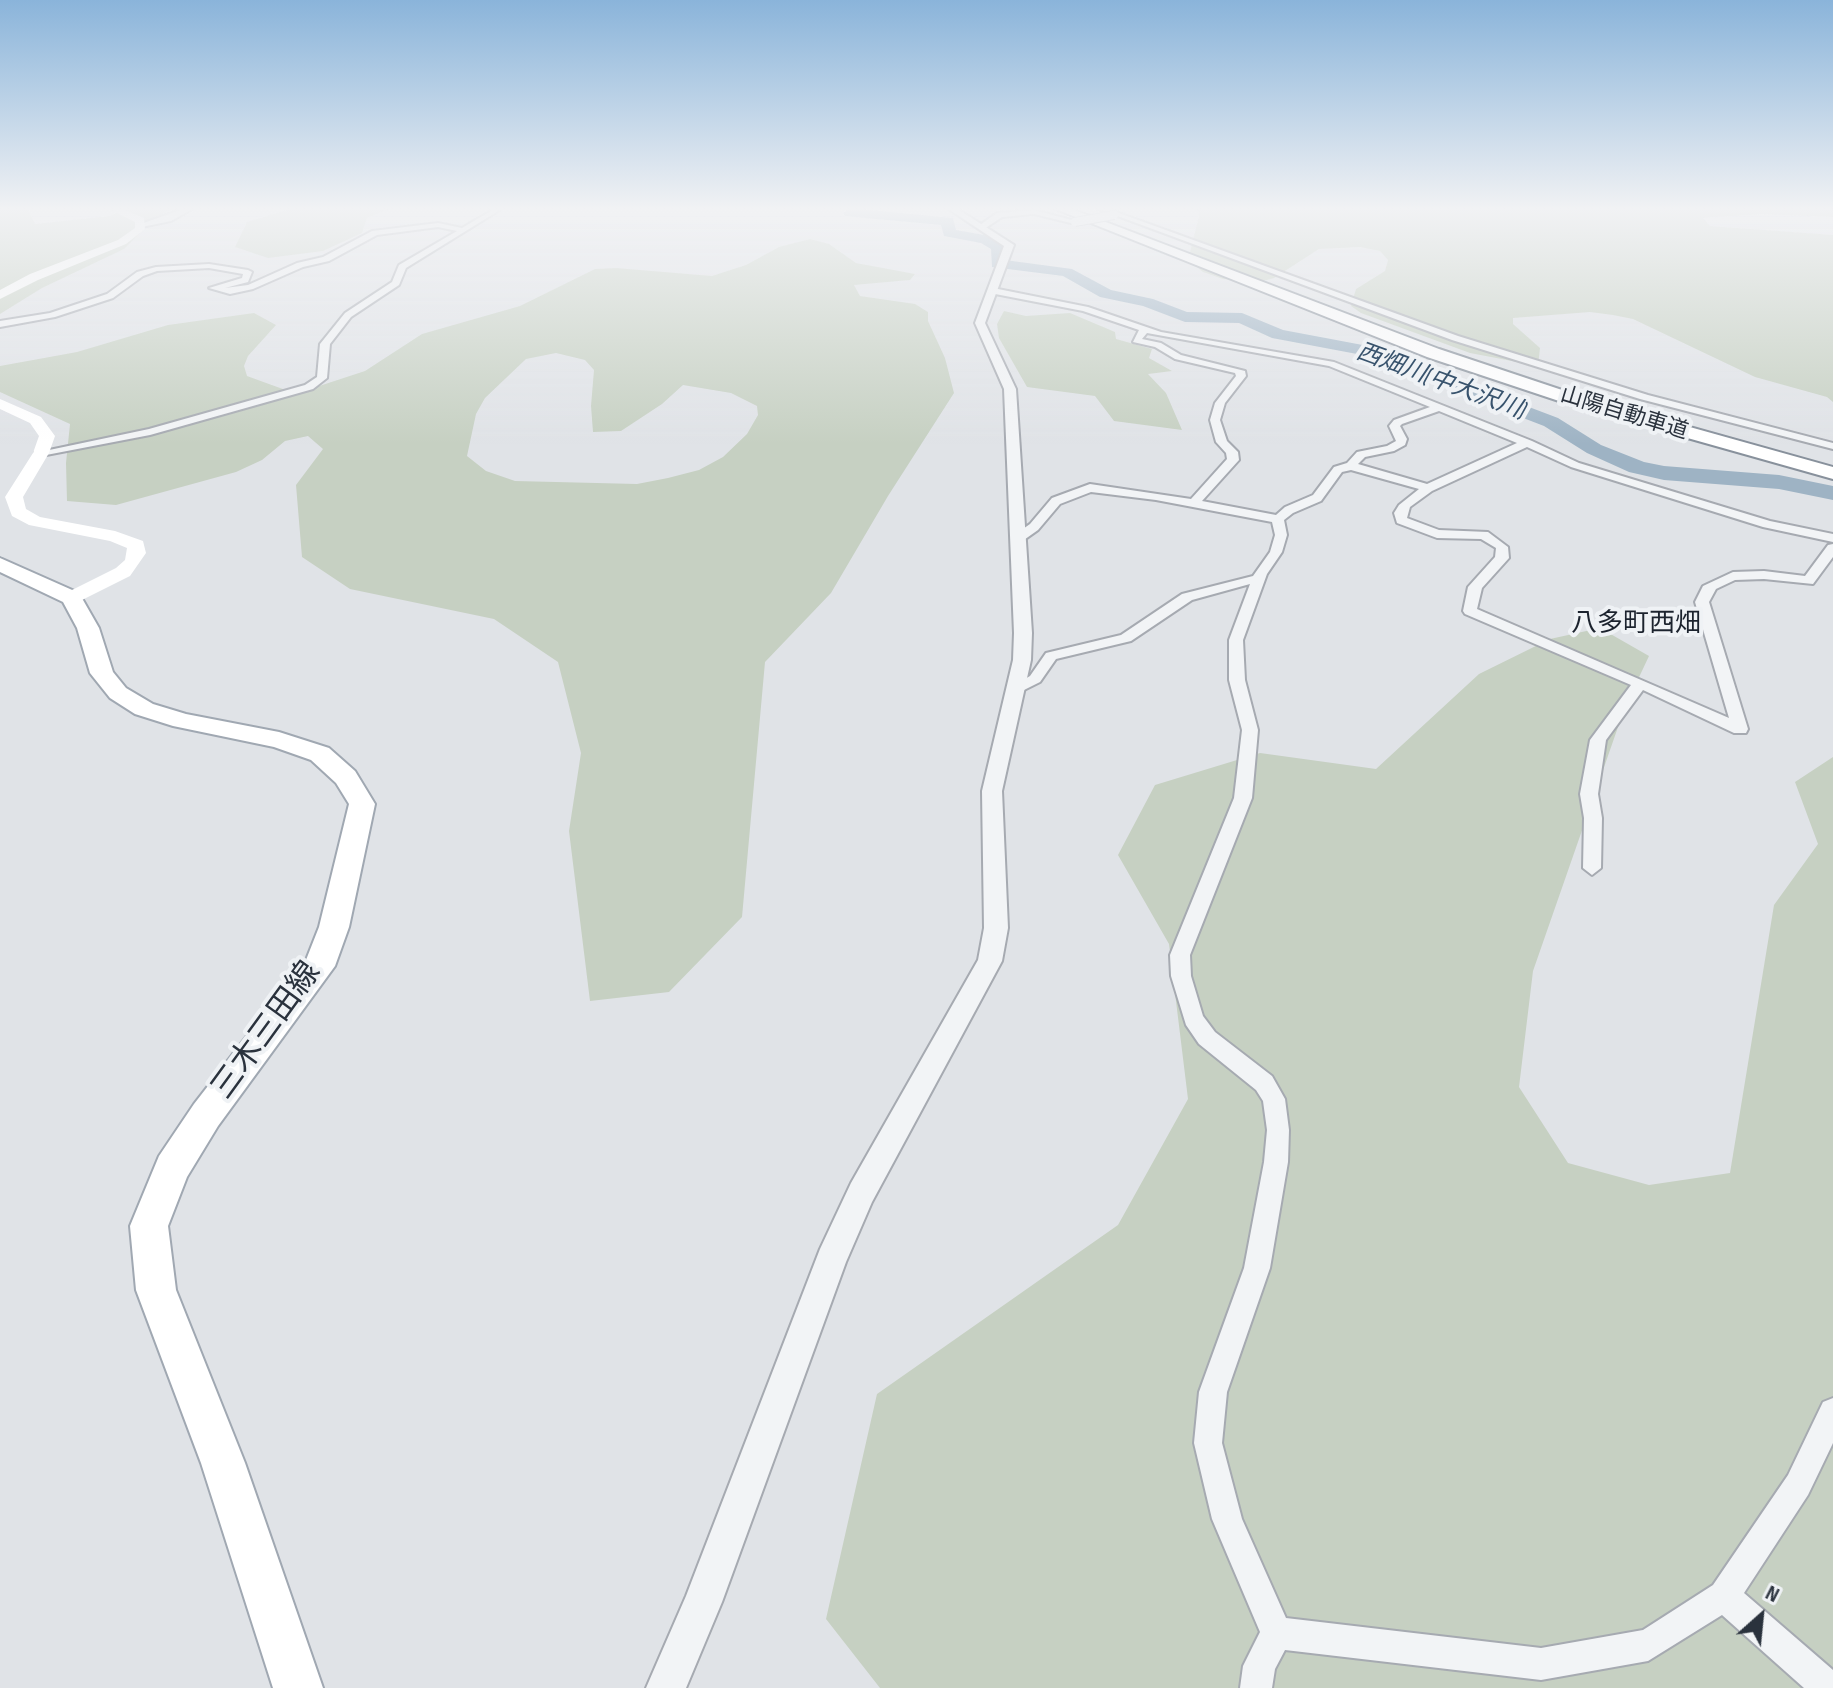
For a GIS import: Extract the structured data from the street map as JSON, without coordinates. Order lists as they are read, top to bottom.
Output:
{
  "streets": {
    "highway": ["山陽自動車道"],
    "main road": ["三木三田線"]
  },
  "districts": ["八多町西畑"],
  "water": ["西畑川(中大沢川)"],
  "north": "top right"
}
